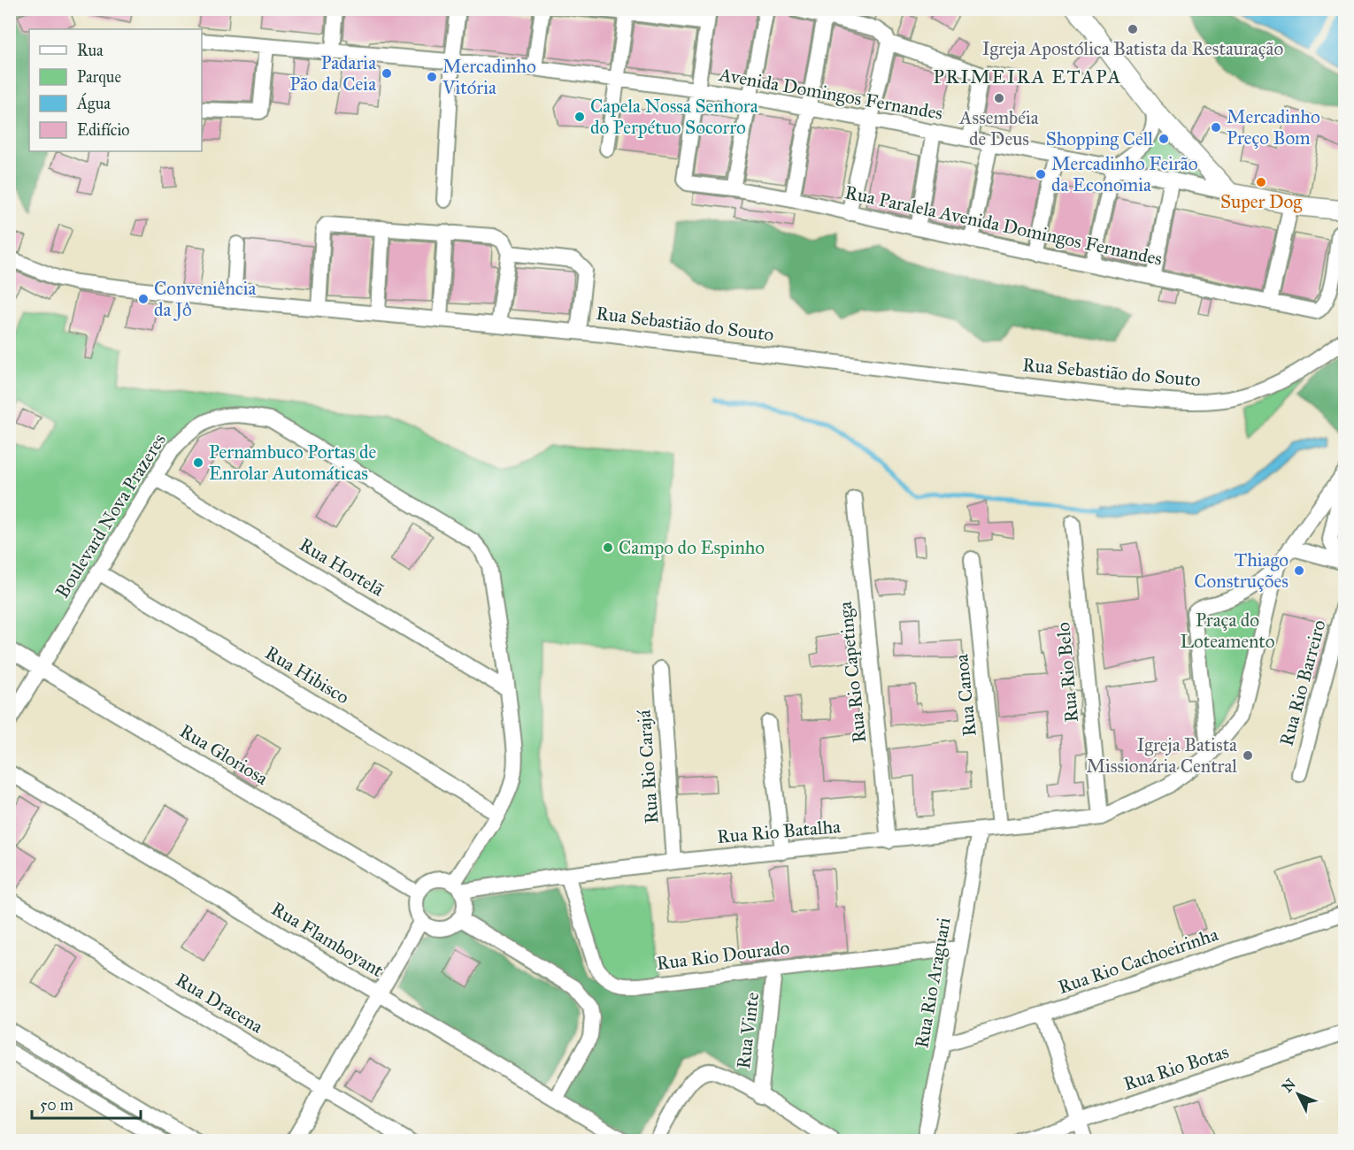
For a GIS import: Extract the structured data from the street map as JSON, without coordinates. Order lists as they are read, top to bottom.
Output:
{
  "streets": {
    "street": [
      "Avenida Domingos Fernandes",
      "Rua Paralela Avenida Domingos Fernandes",
      "Rua Sebastião do Souto",
      "Boulevard Nova Prazeres",
      "Rua Hortelã",
      "Rua Rio Capetinga",
      "Rua Rio Belo",
      "Rua Hibisco",
      "Rua Rio Barreiro",
      "Rua Canoa",
      "Rua Gloriosa",
      "Rua Rio Carajá",
      "Rua Rio Batalha",
      "Rua Flamboyant",
      "Rua Rio Dourado",
      "Rua Rio Cachoeirinha",
      "Rua Rio Araguari",
      "Rua Dracena",
      "Rua Vinte",
      "Rua Rio Botas"
    ]
  },
  "crossings": [
    ["Avenida Domingos Fernandes", "Rua Paralela Avenida Domingos Fernandes"],
    ["Boulevard Nova Prazeres", "Rua Hortelã"],
    ["Boulevard Nova Prazeres", "Rua Hibisco"],
    ["Boulevard Nova Prazeres", "Rua Gloriosa"],
    ["Boulevard Nova Prazeres", "Rua Rio Batalha"],
    ["Rua Rio Capetinga", "Rua Rio Batalha"],
    ["Rua Rio Belo", "Rua Rio Batalha"],
    ["Rua Canoa", "Rua Rio Batalha"],
    ["Rua Gloriosa", "Rua Rio Batalha"],
    ["Rua Rio Carajá", "Rua Rio Batalha"],
    ["Rua Rio Batalha", "Rua Rio Dourado"],
    ["Rua Rio Batalha", "Rua Rio Araguari"],
    ["Rua Rio Dourado", "Rua Rio Araguari"],
    ["Rua Rio Dourado", "Rua Vinte"],
    ["Rua Rio Cachoeirinha", "Rua Rio Araguari"]
  ],
  "districts": ["PRIMEIRA ETAPA"],
  "parks": ["Praça do Loteamento"],
  "places": [
    "Igreja Apostólica Batista da Restauração",
    "Padaria Pão da Ceia",
    "Mercadinho Vitória",
    "Assembéia de Deus",
    "Capela Nossa Senhora do Perpétuo Socorro",
    "Mercadinho Preço Bom",
    "Shopping Cell",
    "Mercadinho Feirão da Economia",
    "Super Dog",
    "Conveniência da Jô",
    "Pernambuco Portas de Enrolar Automáticas",
    "Campo do Espinho",
    "Thiago Construções",
    "Igreja Batista Missionária Central"
  ],
  "legend": [
    "Rua",
    "Parque",
    "Água",
    "Edifício"
  ],
  "scale_bar": "50 m",
  "north": "top left"
}
